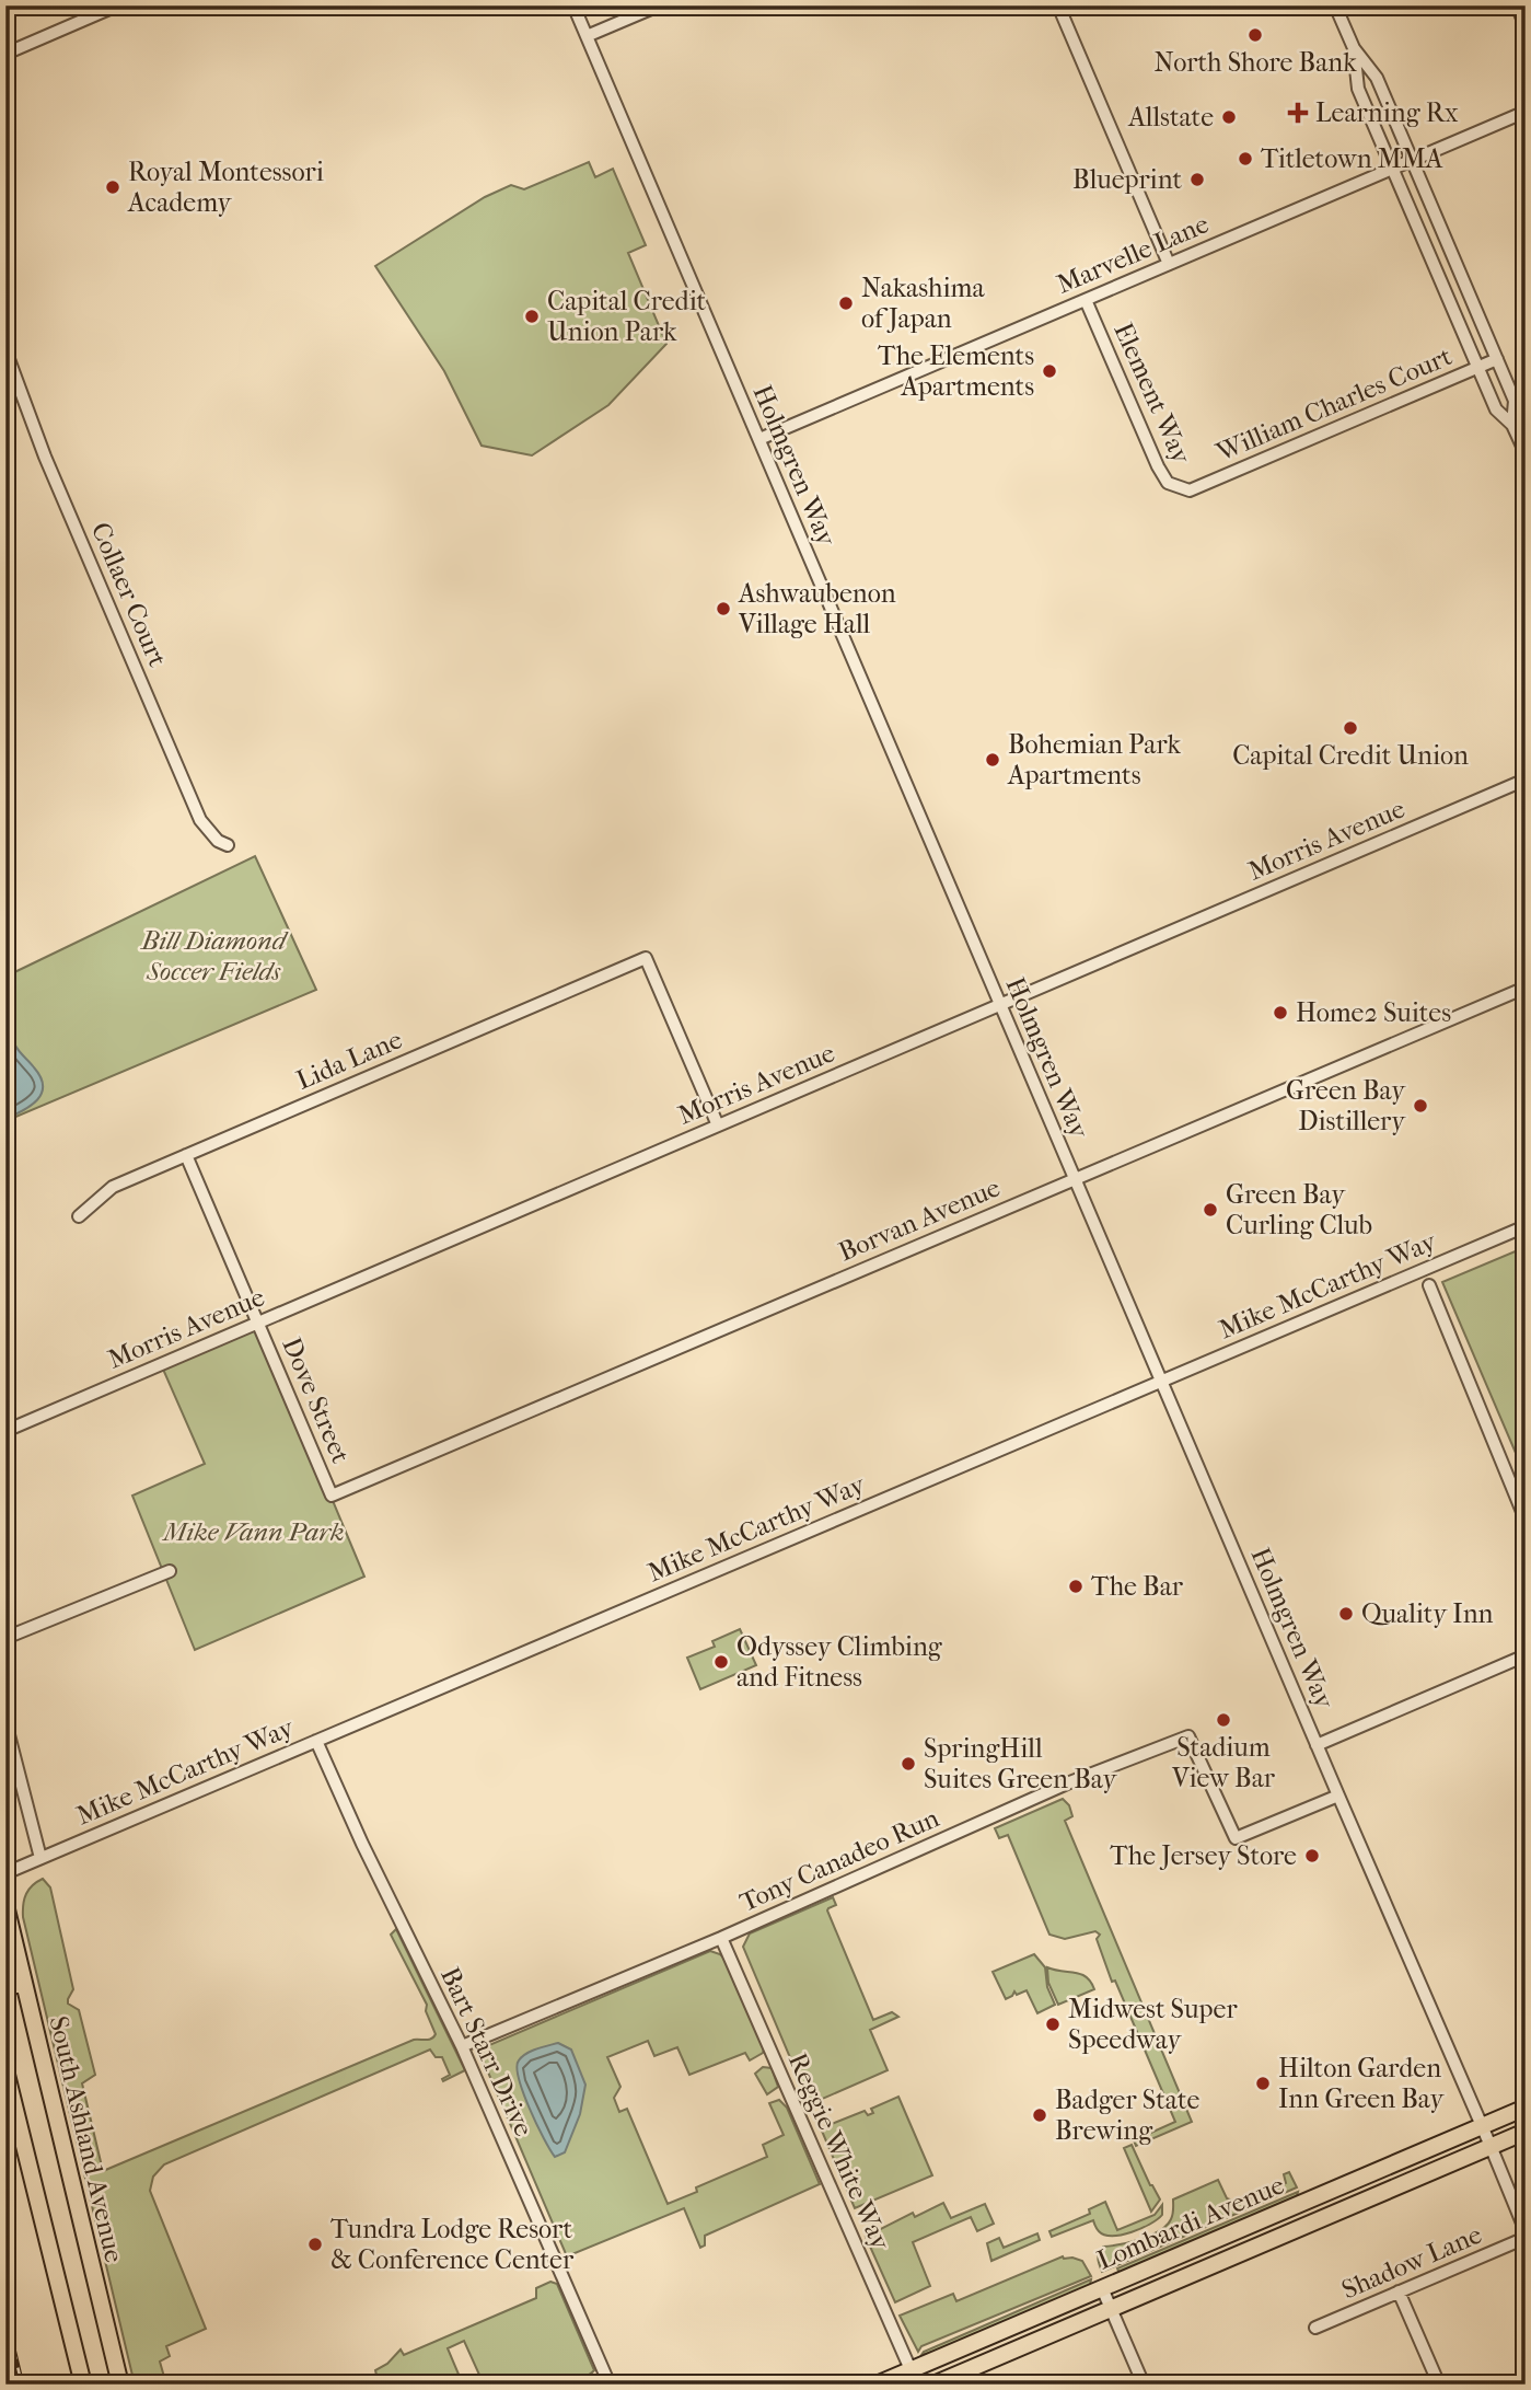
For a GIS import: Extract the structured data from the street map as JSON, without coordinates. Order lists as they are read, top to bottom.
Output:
{
  "streets": {
    "main road": ["South Ashland Avenue", "Lombardi Avenue"],
    "street": [
      "Marvelle Lane",
      "Element Way",
      "William Charles Court",
      "Holmgren Way",
      "Collaer Court",
      "Morris Avenue",
      "Lida Lane",
      "Borvan Avenue",
      "Mike McCarthy Way",
      "Dove Street",
      "Tony Canadeo Run",
      "Bart Starr Drive",
      "Reggie White Way",
      "Shadow Lane"
    ]
  },
  "crossings": [
    ["Marvelle Lane", "Element Way"],
    ["Marvelle Lane", "Holmgren Way"],
    ["Element Way", "William Charles Court"],
    ["Holmgren Way", "Morris Avenue"],
    ["Holmgren Way", "Borvan Avenue"],
    ["Holmgren Way", "Mike McCarthy Way"],
    ["Holmgren Way", "Tony Canadeo Run"],
    ["Holmgren Way", "Lombardi Avenue"],
    ["Morris Avenue", "Lida Lane"],
    ["Morris Avenue", "Dove Street"],
    ["Lida Lane", "Dove Street"],
    ["Borvan Avenue", "Dove Street"],
    ["Mike McCarthy Way", "Bart Starr Drive"],
    ["Tony Canadeo Run", "Bart Starr Drive"],
    ["Tony Canadeo Run", "Reggie White Way"],
    ["Reggie White Way", "Lombardi Avenue"]
  ],
  "parks": ["Bill Diamond Soccer Fields", "Mike Vann Park"],
  "places": {
    "other": [
      "North Shore Bank",
      "Allstate",
      "Titletown MMA",
      "Blueprint",
      "Royal Montessori Academy",
      "Nakashima of Japan",
      "Capital Credit Union Park",
      "The Elements Apartments",
      "Ashwaubenon Village Hall",
      "Capital Credit Union",
      "Bohemian Park Apartments",
      "Home2 Suites",
      "Green Bay Distillery",
      "Green Bay Curling Club",
      "The Bar",
      "Quality Inn",
      "Odyssey Climbing and Fitness",
      "Stadium View Bar",
      "SpringHill Suites Green Bay",
      "The Jersey Store",
      "Midwest Super Speedway",
      "Hilton Garden Inn Green Bay",
      "Badger State Brewing",
      "Tundra Lodge Resort & Conference Center"
    ],
    "health": ["Learning Rx"]
  }
}
